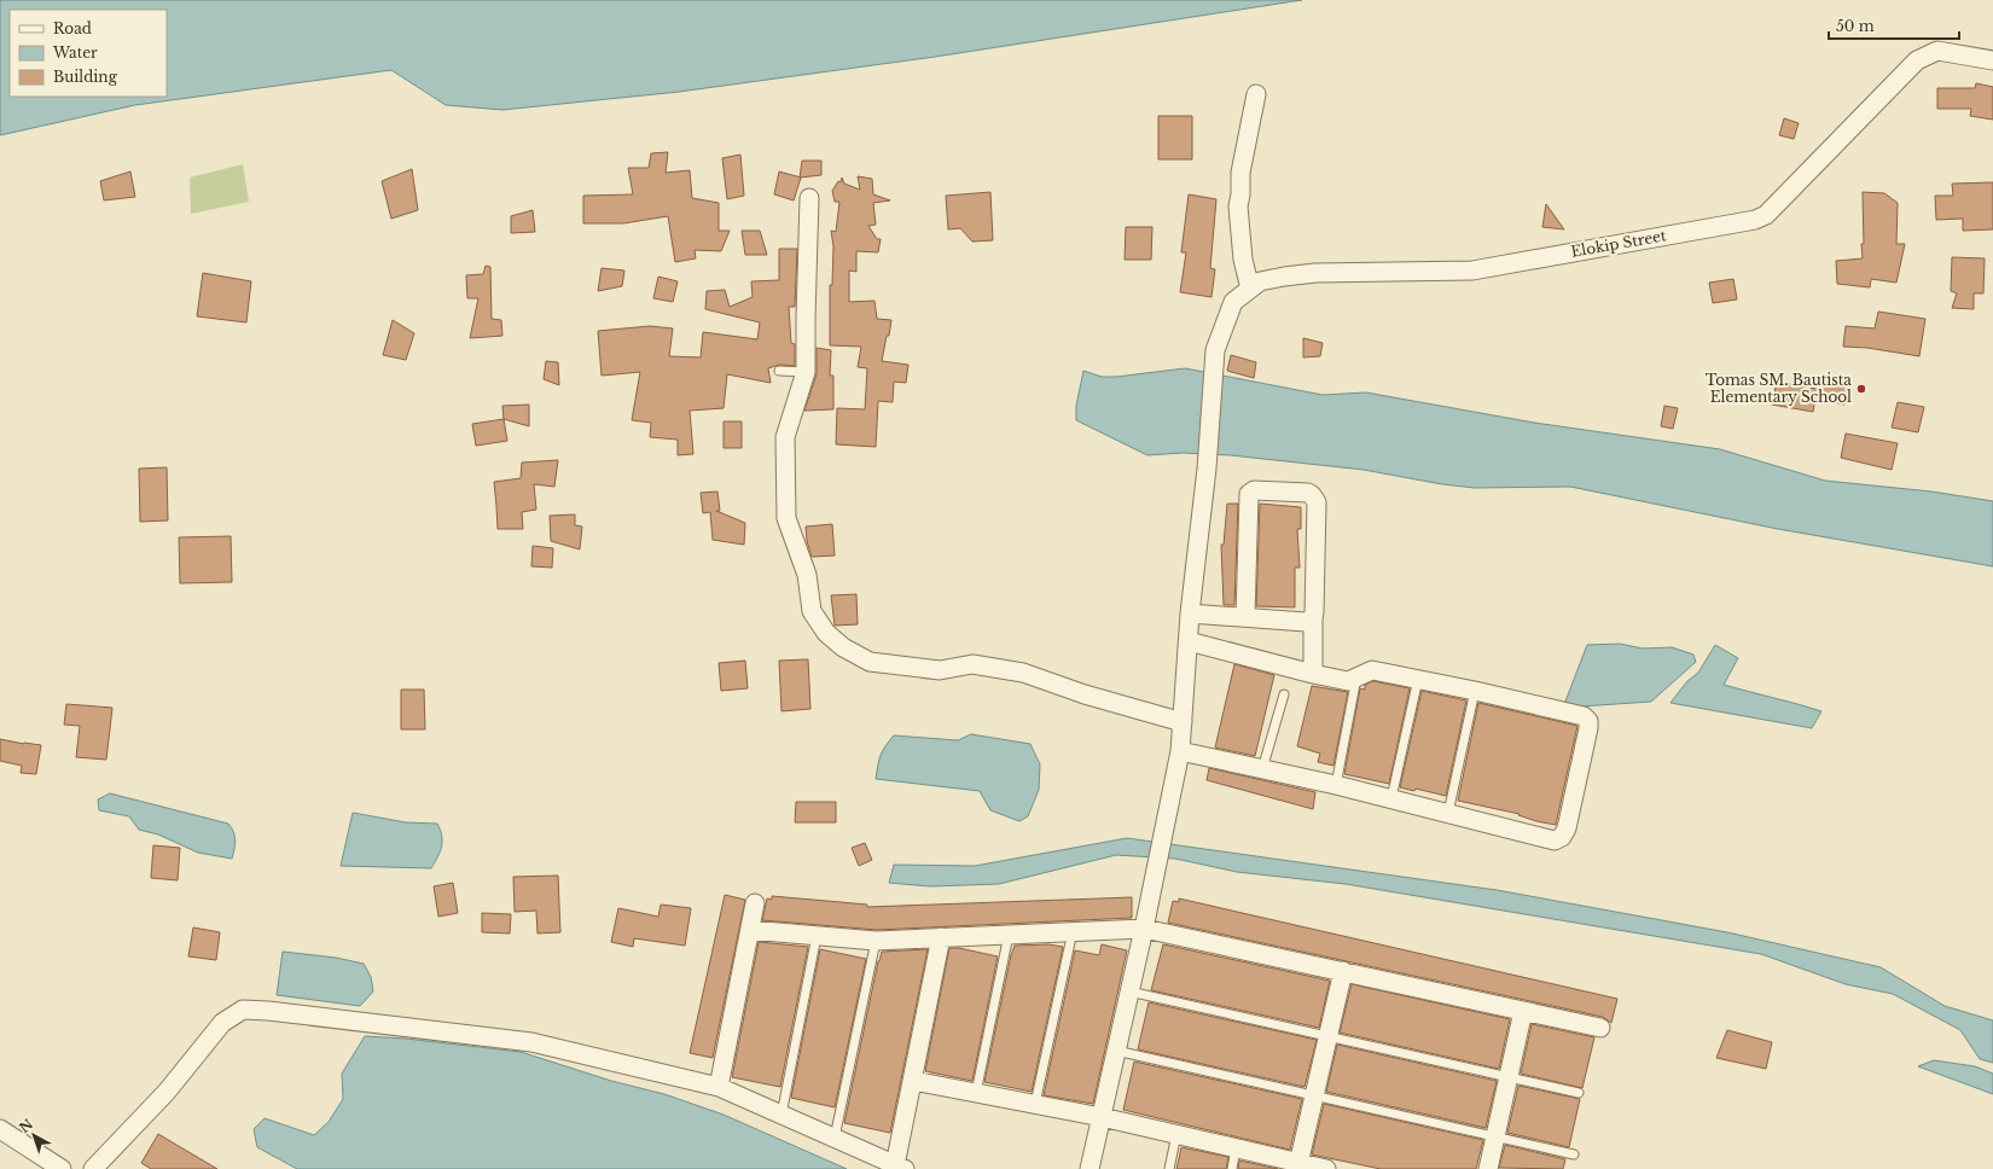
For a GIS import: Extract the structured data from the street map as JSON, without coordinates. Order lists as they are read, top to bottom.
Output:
{
  "streets": {
    "street": ["Elokip Street"]
  },
  "places": ["Tomas SM. Bautista Elementary School"],
  "legend": ["Road", "Water", "Building"],
  "scale_bar": "50 m",
  "north": "top left"
}
